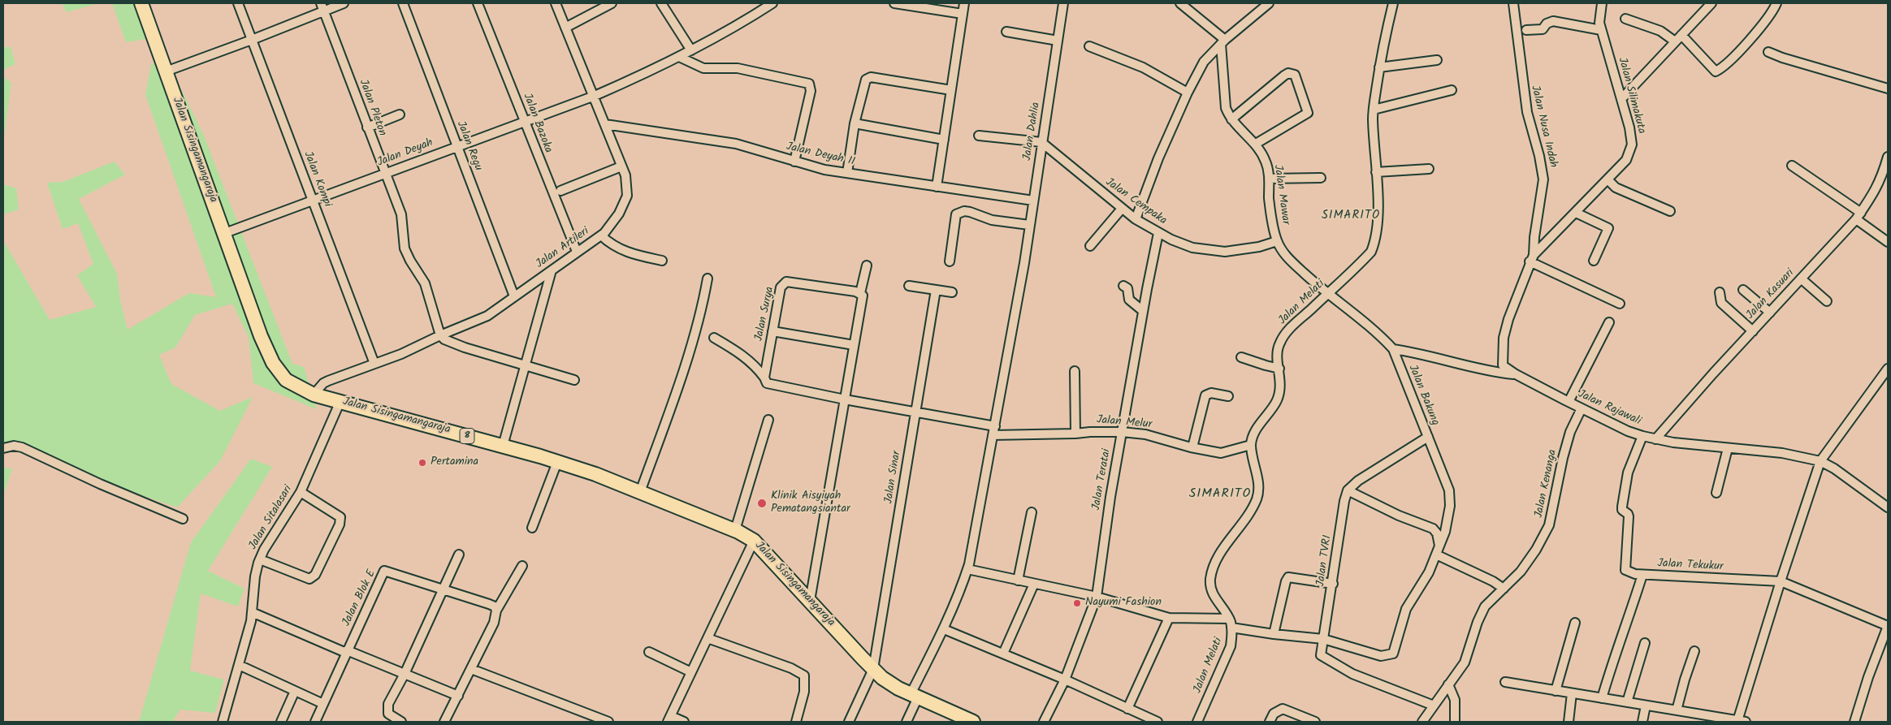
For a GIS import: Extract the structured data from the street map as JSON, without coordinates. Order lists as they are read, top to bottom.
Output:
{
  "streets": {
    "highway": ["Jalan Sisingamangaraja", "8"],
    "street": [
      "Jalan Silimakuta",
      "Jalan Pleton",
      "Jalan Bazoka",
      "Jalan Nusa Indah",
      "Jalan Dahlia",
      "Jalan Regu",
      "Jalan Deyah",
      "Jalan Deyah II",
      "Jalan Kompi",
      "Jalan Mawar",
      "Jalan Cempaka",
      "Jalan Artileri",
      "Jalan Kasuari",
      "Jalan Melati",
      "Jalan Surya",
      "Jalan Bakung",
      "Jalan Rajawali",
      "Jalan Melur",
      "Jalan Sinar",
      "Jalan Teratai",
      "Jalan Kenanga",
      "Jalan Sitalasari",
      "Jalan TVRI",
      "Jalan Tekukur",
      "Jalan Blok E"
    ]
  },
  "crossings": [
    ["Jalan Silimakuta", "Jalan Nusa Indah"],
    ["Jalan Silimakuta", "Jalan Rajawali"],
    ["Jalan Pleton", "Jalan Deyah"],
    ["Jalan Pleton", "Jalan Artileri"],
    ["Jalan Bazoka", "Jalan Deyah"],
    ["Jalan Bazoka", "Jalan Artileri"],
    ["Jalan Nusa Indah", "Jalan Rajawali"],
    ["Jalan Dahlia", "Jalan Sisingamangaraja"],
    ["Jalan Dahlia", "Jalan Deyah II"],
    ["Jalan Dahlia", "Jalan Cempaka"],
    ["Jalan Dahlia", "Jalan Melur"],
    ["Jalan Regu", "Jalan Deyah"],
    ["Jalan Regu", "Jalan Artileri"],
    ["Jalan Sisingamangaraja", "Jalan Deyah"],
    ["Jalan Sisingamangaraja", "Jalan Artileri"],
    ["Jalan Sisingamangaraja", "Jalan Sinar"],
    ["Jalan Sisingamangaraja", "Jalan Sitalasari"],
    ["Jalan Deyah", "Jalan Kompi"],
    ["Jalan Deyah", "Jalan Artileri"],
    ["Jalan Deyah II", "Jalan Artileri"],
    ["Jalan Kompi", "Jalan Artileri"],
    ["Jalan Mawar", "Jalan Cempaka"],
    ["Jalan Mawar", "Jalan Melati"],
    ["Jalan Mawar", "Jalan Bakung"],
    ["Jalan Cempaka", "Jalan Teratai"],
    ["Jalan Kasuari", "Jalan Rajawali"],
    ["Jalan Melati", "Jalan Bakung"],
    ["Jalan Melati", "Jalan Melur"],
    ["Jalan Bakung", "Jalan TVRI"],
    ["Jalan Rajawali", "Jalan Kenanga"],
    ["Jalan Rajawali", "Jalan Tekukur"],
    ["Jalan Melur", "Jalan Teratai"],
    ["Jalan Kenanga", "Jalan TVRI"]
  ],
  "districts": ["SIMARITO", "SIMARITO"],
  "places": ["Pertamina", "Klinik Aisyiyah Pematangsiantar", "Nayumi Fashion"]
}
